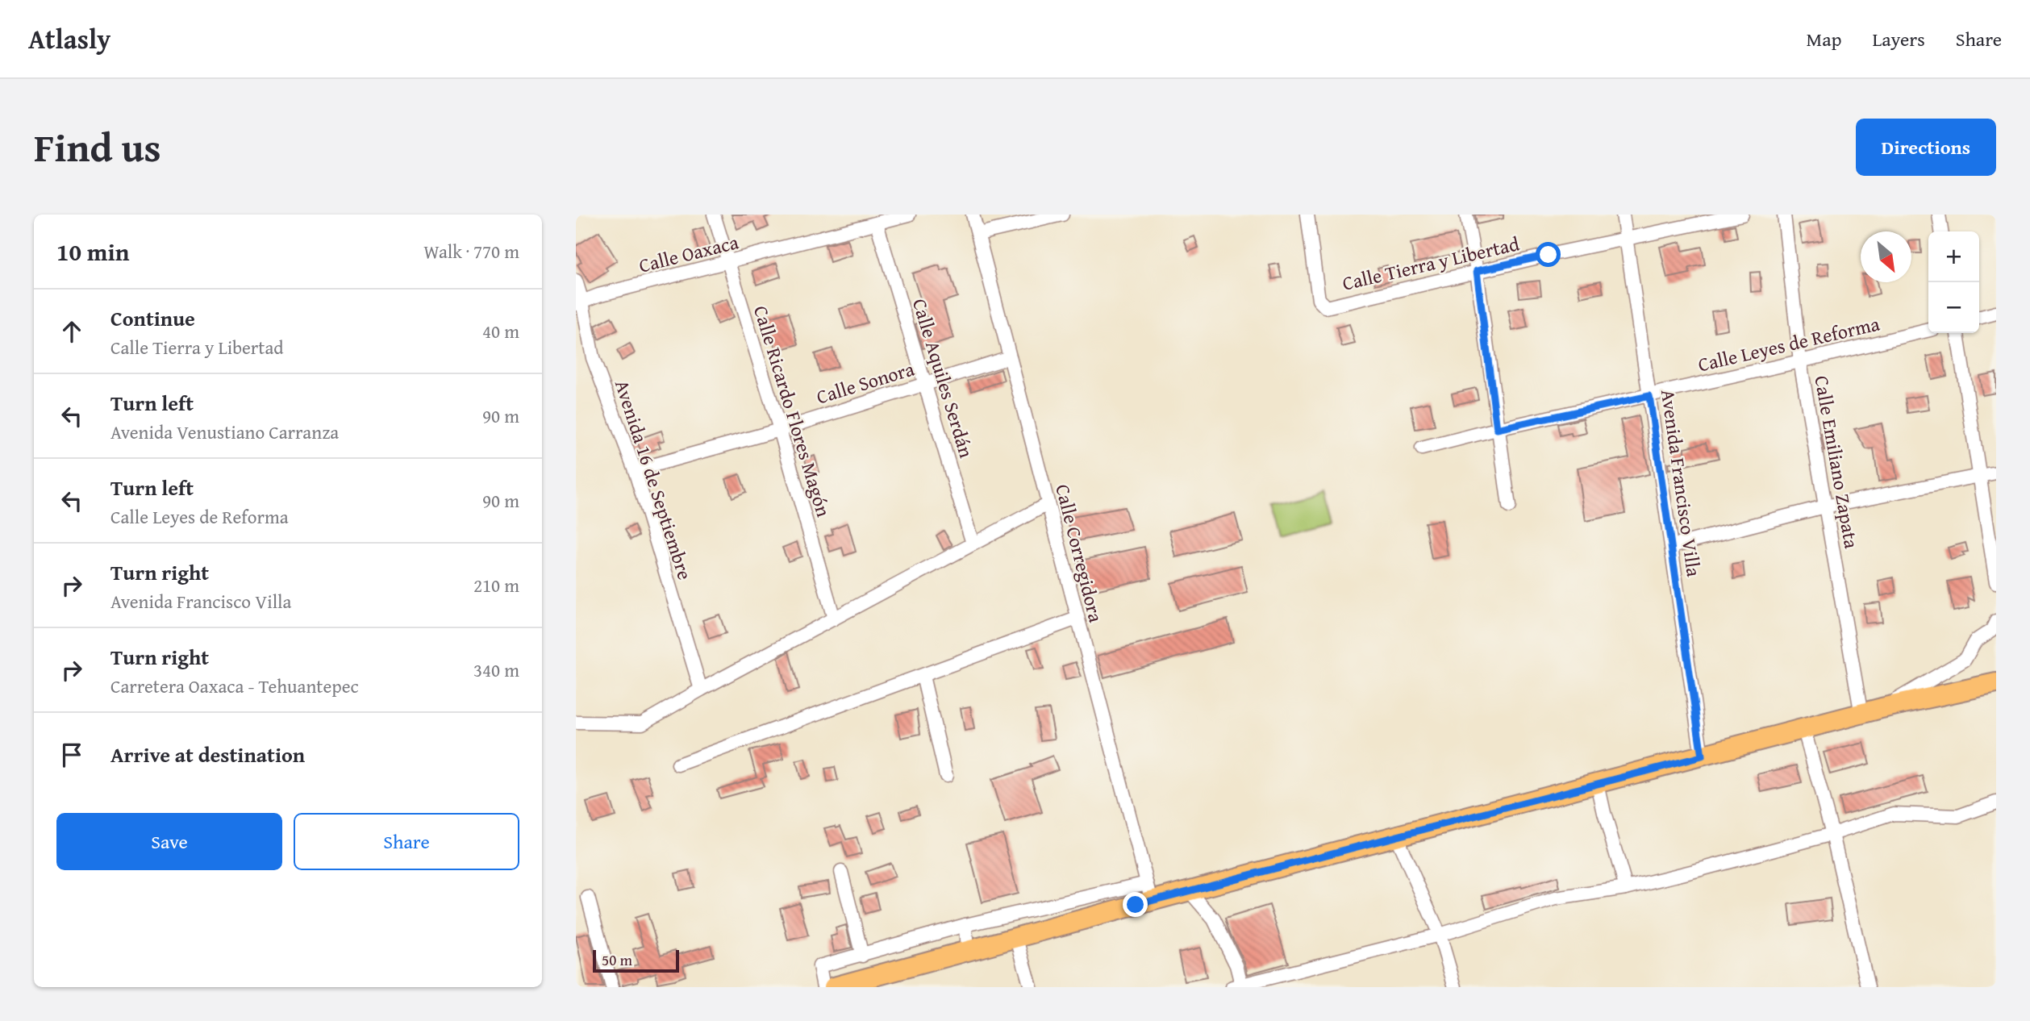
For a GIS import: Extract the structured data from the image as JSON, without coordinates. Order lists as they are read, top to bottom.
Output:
{
  "streets": {
    "street": [
      "Calle Oaxaca",
      "Calle Tierra y Libertad",
      "Calle Leyes de Reforma",
      "Calle Aquiles Serdán",
      "Calle Sonora",
      "Calle Ricardo Flores Magón",
      "Calle Emiliano Zapata",
      "Avenida 16 de Septiembre",
      "Avenida Francisco Villa",
      "Calle Corregidora"
    ]
  },
  "crossings": [
    ["Calle Oaxaca", "Calle Aquiles Serdán"],
    ["Calle Oaxaca", "Calle Ricardo Flores Magón"],
    ["Calle Oaxaca", "Avenida 16 de Septiembre"],
    ["Calle Tierra y Libertad", "Avenida Francisco Villa"],
    ["Calle Leyes de Reforma", "Calle Emiliano Zapata"],
    ["Calle Leyes de Reforma", "Avenida Francisco Villa"],
    ["Calle Aquiles Serdán", "Calle Sonora"],
    ["Calle Sonora", "Calle Ricardo Flores Magón"],
    ["Calle Sonora", "Avenida 16 de Septiembre"],
    ["Calle Sonora", "Calle Corregidora"]
  ],
  "scale_bar": "50 m",
  "north": "bottom right",
  "page": {
    "header": "Atlasly",
    "nav": ["Map", "Layers", "Share"],
    "title": "Find us",
    "buttons": [
      "Directions",
      ["Save", "Share"]
    ],
    "heading": ["10 min", "Walk · 770 m"],
    "map_buttons": ["+", "−"],
    "list": [
      ["Continue", "Calle Tierra y Libertad", "40 m"],
      ["Turn left", "Avenida Venustiano Carranza", "90 m"],
      ["Turn left", "Calle Leyes de Reforma", "90 m"],
      ["Turn right", "Avenida Francisco Villa", "210 m"],
      ["Turn right", "Carretera Oaxaca - Tehuantepec", "340 m"],
      "Arrive at destination"
    ],
    "scale": "50 m"
  }
}
